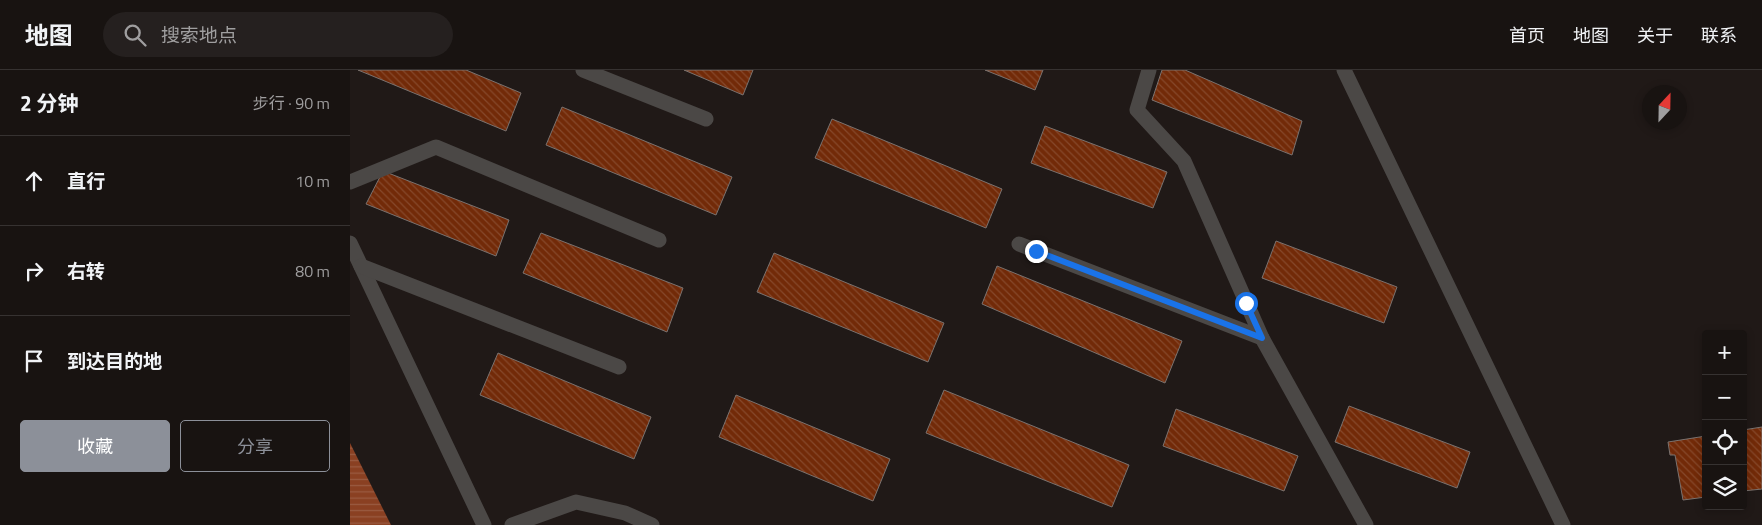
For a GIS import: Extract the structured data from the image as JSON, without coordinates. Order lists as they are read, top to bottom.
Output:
{
  "north": "top",
  "page": {
    "header": "地图",
    "search": "搜索地点",
    "nav": [
      "首页",
      "地图",
      "关于",
      "联系"
    ],
    "heading": ["2 分钟", "步行 · 90 m"],
    "list": [
      ["直行", "10 m"],
      ["右转", "80 m"],
      "到达目的地"
    ],
    "map_buttons": ["+", "−"],
    "buttons": ["收藏", "分享"]
  }
}
